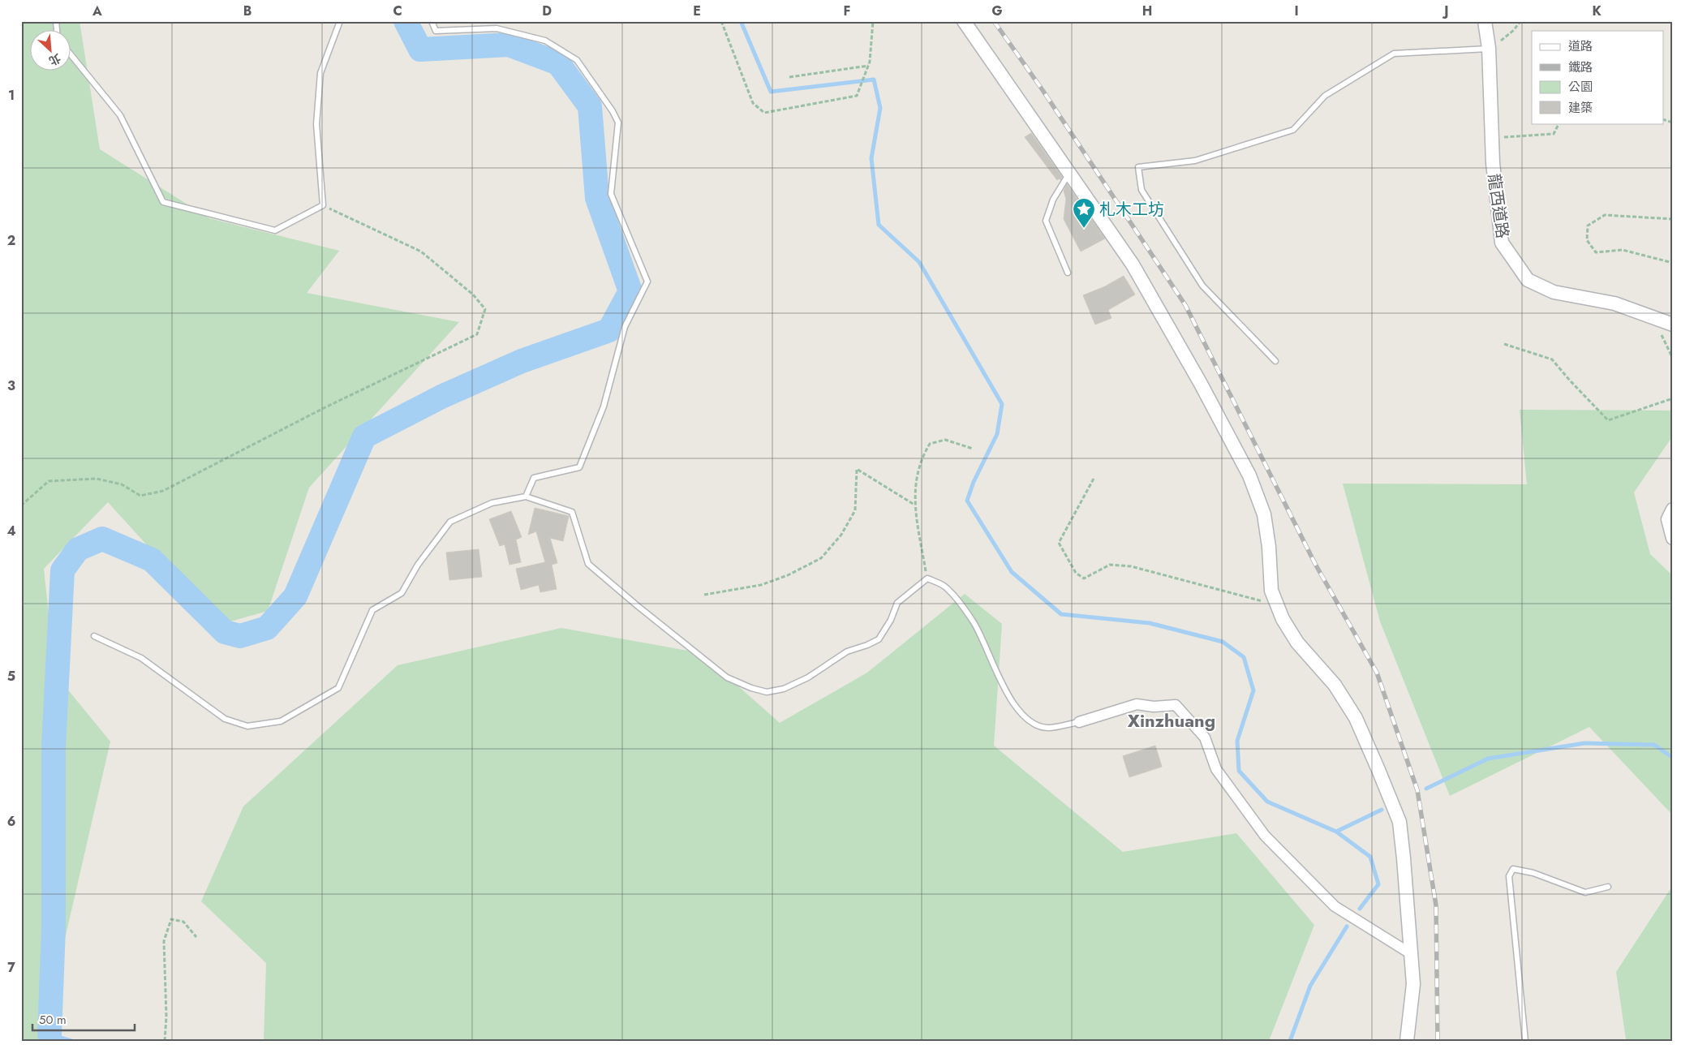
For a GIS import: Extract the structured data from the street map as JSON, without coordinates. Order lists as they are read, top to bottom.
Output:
{
  "streets": {
    "street": ["龍西道路"]
  },
  "districts": ["Xinzhuang"],
  "places": {
    "place": ["札木工坊"]
  },
  "legend": [
    "道路",
    "鐵路",
    "公園",
    "建築"
  ],
  "scale_bar": "50 m",
  "north": "bottom right",
  "grid": {
    "columns": [
      "A",
      "B",
      "C",
      "D",
      "E",
      "F",
      "G",
      "H",
      "I",
      "J",
      "K"
    ],
    "rows": [
      "1",
      "2",
      "3",
      "4",
      "5",
      "6",
      "7"
    ]
  }
}
